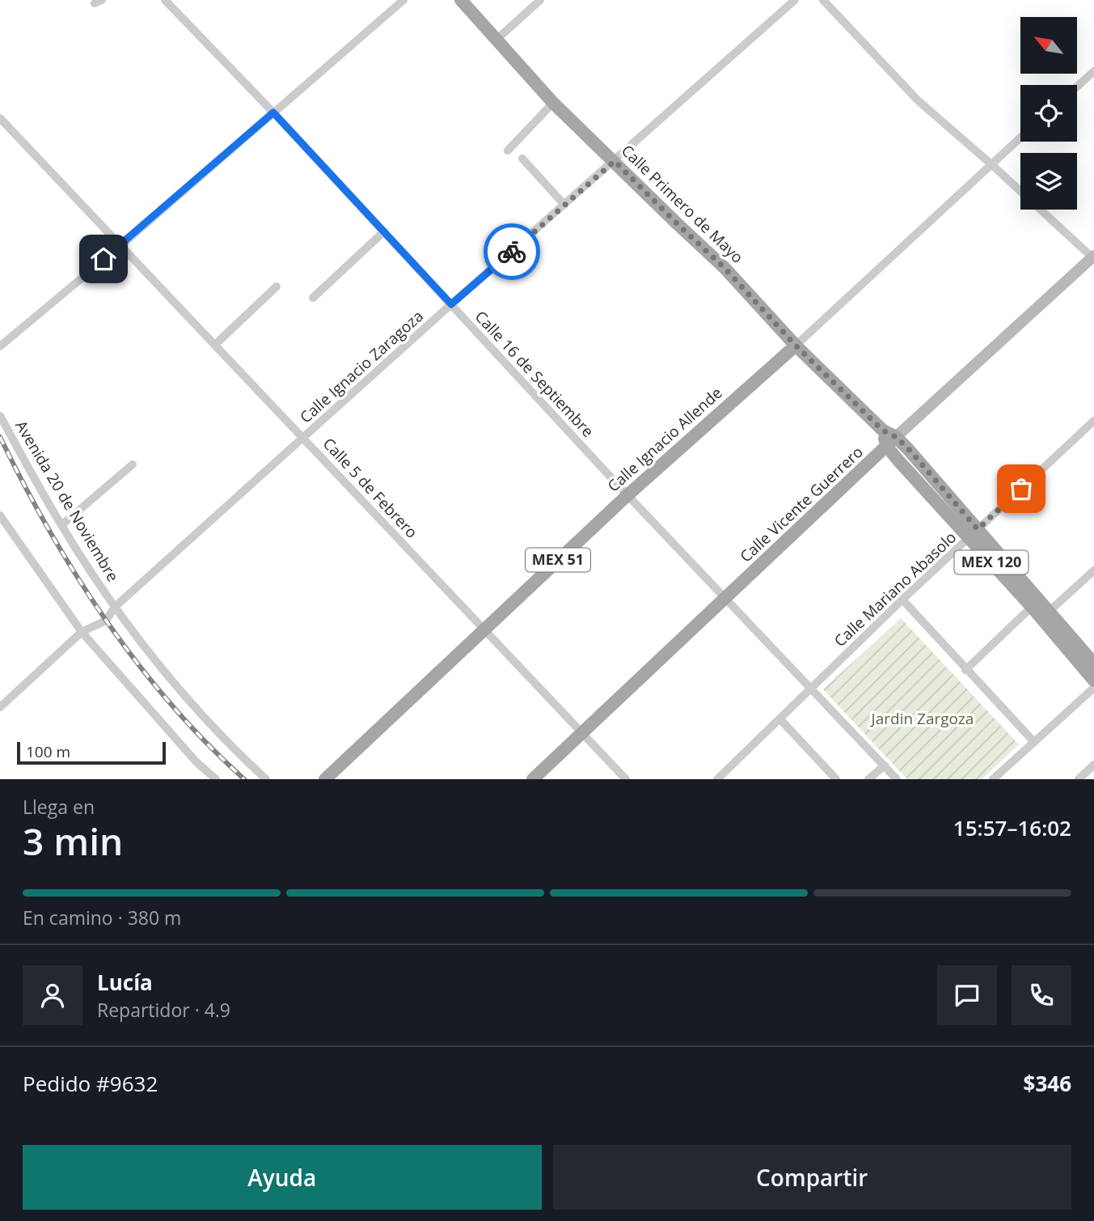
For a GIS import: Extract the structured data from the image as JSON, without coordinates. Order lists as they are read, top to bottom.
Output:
{
  "streets": {
    "main road": [
      "Calle Primero de Mayo",
      "Calle Ignacio Allende",
      "Calle Vicente Guerrero",
      "MEX 51",
      "MEX 120"
    ],
    "street": [
      "Calle Ignacio Zaragoza",
      "Calle 16 de Septiembre",
      "Calle 5 de Febrero",
      "Avenida 20 de Noviembre",
      "Calle Mariano Abasolo"
    ]
  },
  "crossings": [
    ["Calle Primero de Mayo", "Calle Ignacio Zaragoza"],
    ["Calle Primero de Mayo", "Calle Ignacio Allende"],
    ["Calle Primero de Mayo", "Calle Vicente Guerrero"],
    ["Calle Primero de Mayo", "Calle Mariano Abasolo"],
    ["Calle Ignacio Zaragoza", "Calle 16 de Septiembre"],
    ["Calle Ignacio Zaragoza", "Calle 5 de Febrero"],
    ["Calle Ignacio Zaragoza", "Avenida 20 de Noviembre"],
    ["Calle 16 de Septiembre", "Calle Ignacio Allende"],
    ["Calle 16 de Septiembre", "Calle Vicente Guerrero"],
    ["Calle 16 de Septiembre", "Calle Mariano Abasolo"],
    ["Calle Ignacio Allende", "Calle 5 de Febrero"],
    ["Calle 5 de Febrero", "Calle Vicente Guerrero"]
  ],
  "parks": ["Jardin Zargoza"],
  "scale_bar": "100 m",
  "north": "top left",
  "page": {
    "scale": "100 m",
    "heading": ["3 min", "Llega en", "15:57–16:02"],
    "panel": [
      "Lucía",
      "Repartidor · 4.9",
      "Pedido #9632",
      "$346"
    ],
    "bar": "En camino · 380 m",
    "buttons": ["Ayuda", "Compartir"]
  }
}
